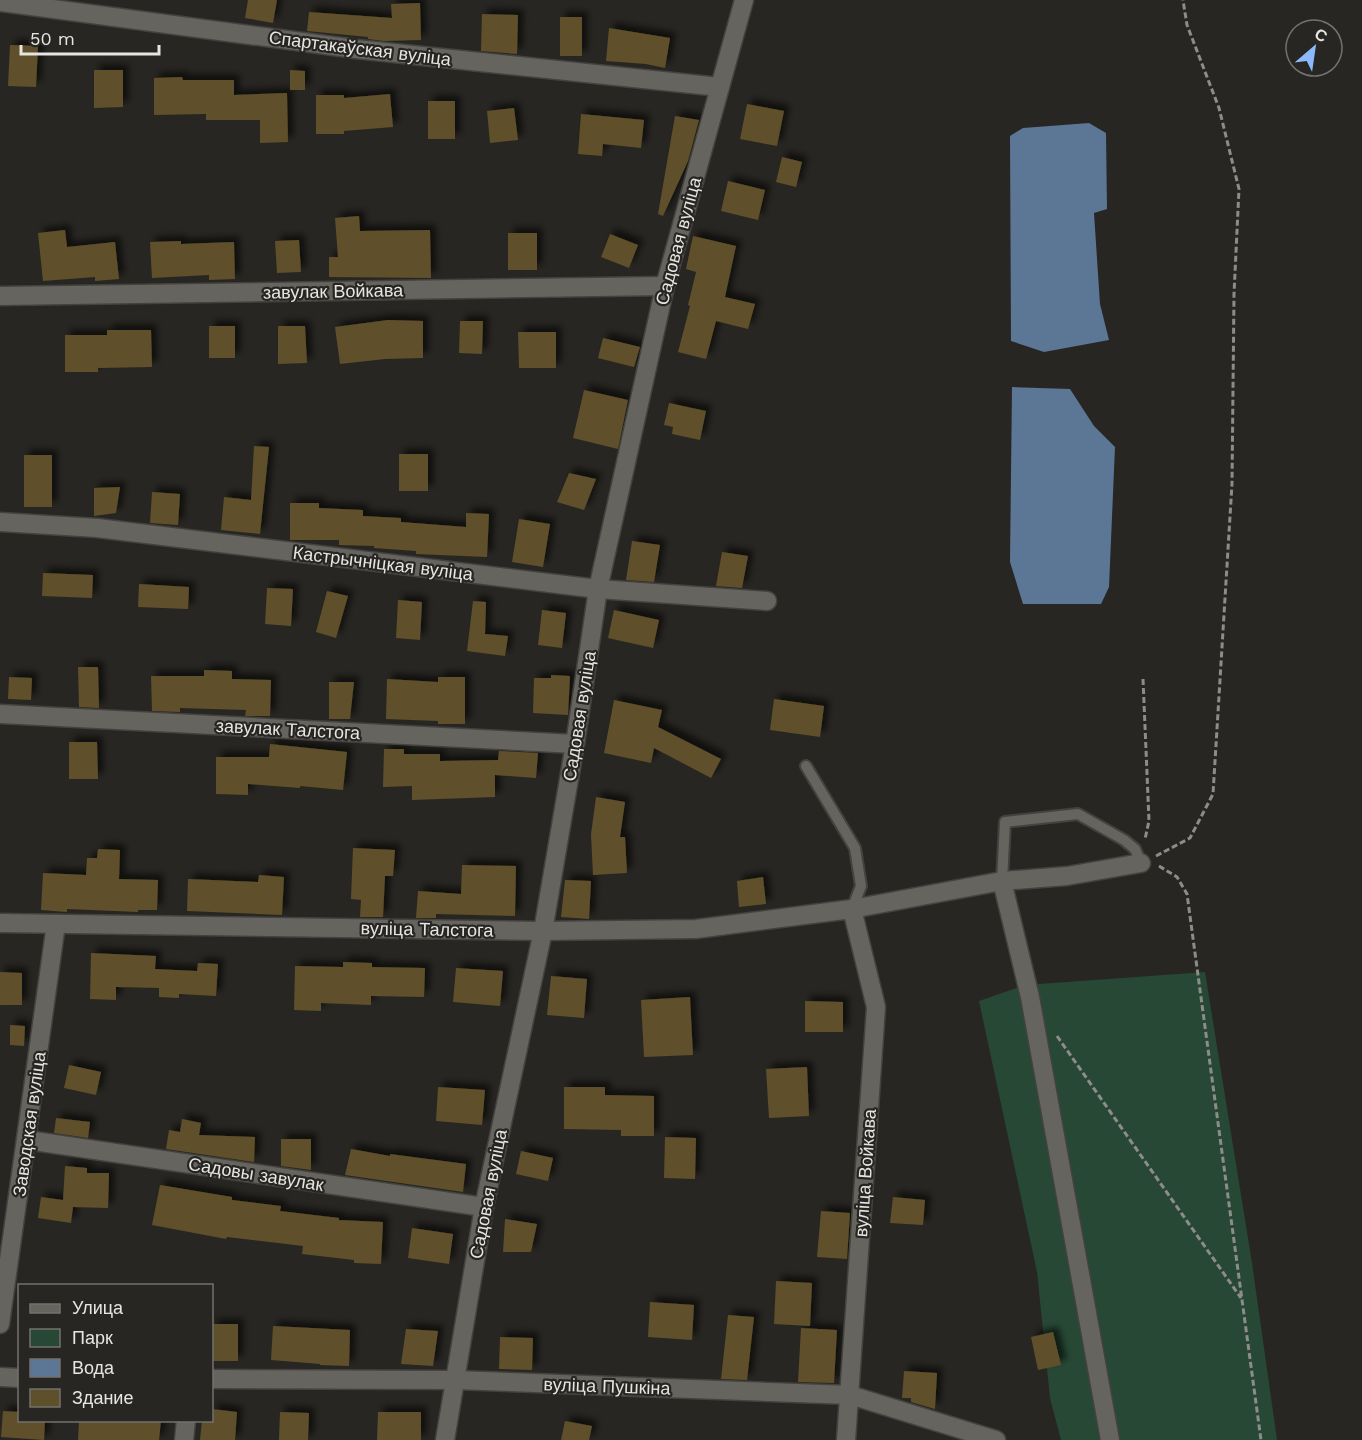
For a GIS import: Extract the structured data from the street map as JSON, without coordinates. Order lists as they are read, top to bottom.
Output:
{
  "streets": {
    "street": [
      "Спартакаўская вуліца",
      "Садовая вуліца",
      "завулак Войкава",
      "Кастрычніцкая вуліца",
      "завулак Талстога",
      "вуліца Талстога",
      "Заводская вуліца",
      "вуліца Войкава",
      "Садовы завулак",
      "вуліца Пушкіна"
    ]
  },
  "crossings": [
    ["Спартакаўская вуліца", "Садовая вуліца"],
    ["Садовая вуліца", "завулак Войкава"],
    ["Садовая вуліца", "Кастрычніцкая вуліца"],
    ["Садовая вуліца", "завулак Талстога"],
    ["Садовая вуліца", "вуліца Талстога"],
    ["Садовая вуліца", "Садовы завулак"],
    ["Садовая вуліца", "вуліца Пушкіна"],
    ["вуліца Талстога", "Заводская вуліца"],
    ["вуліца Талстога", "вуліца Войкава"],
    ["Заводская вуліца", "Садовы завулак"],
    ["вуліца Войкава", "вуліца Пушкіна"]
  ],
  "legend": [
    "Улица",
    "Парк",
    "Вода",
    "Здание"
  ],
  "scale_bar": "50 m",
  "north": "top right"
}
